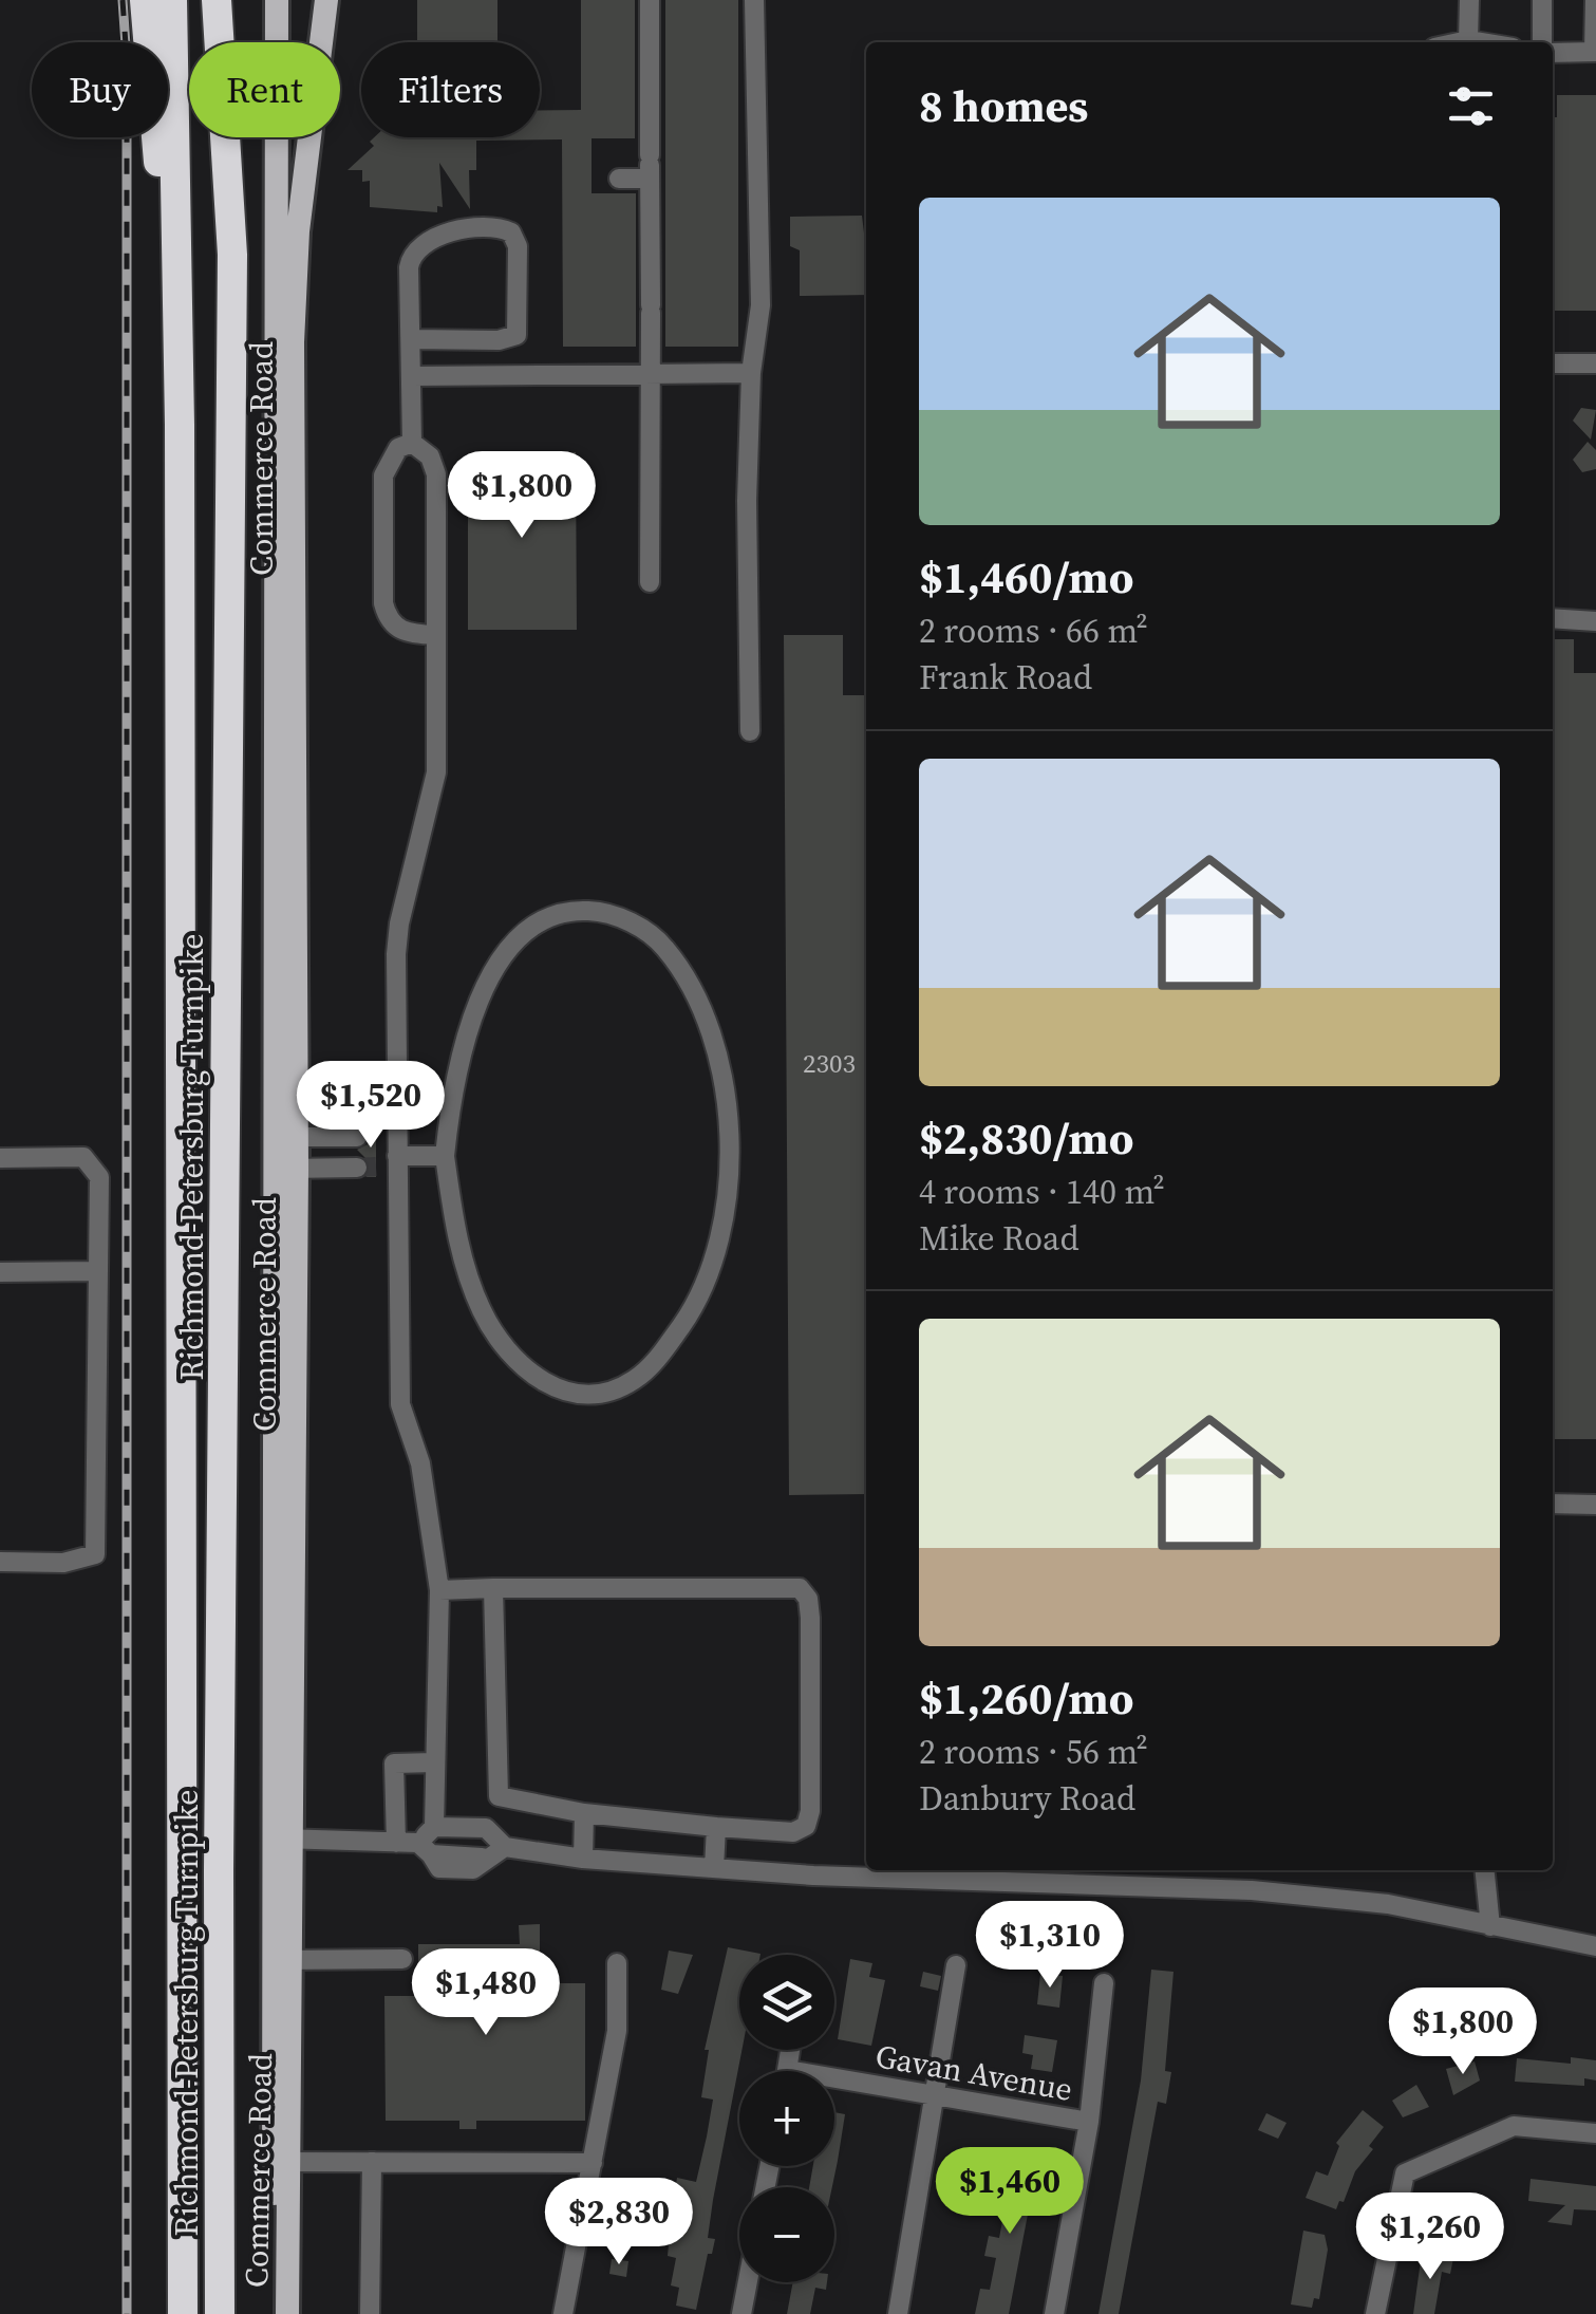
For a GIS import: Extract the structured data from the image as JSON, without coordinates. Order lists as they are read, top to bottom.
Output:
{
  "streets": {
    "highway": ["Richmond-Petersburg Turnpike"],
    "main road": ["Commerce Road"],
    "street": ["Gavan Avenue"]
  },
  "house_numbers": ["2303"],
  "page": {
    "chip": ["Buy", "Rent", "Filters"],
    "heading": "8 homes",
    "list": [
      {
        "name": "$1,460/mo",
        "note": "2 rooms · 66 m² · Frank Road"
      },
      {
        "name": "$2,830/mo",
        "note": "4 rooms · 140 m² · Mike Road"
      },
      {
        "name": "$1,260/mo",
        "note": "2 rooms · 56 m² · Danbury Road"
      }
    ],
    "price": [
      "$1,800",
      "$1,520",
      "$1,310",
      "$1,480",
      "$1,800",
      "$1,460",
      "$2,830",
      "$1,260"
    ],
    "map_buttons": ["+", "−"]
  }
}
